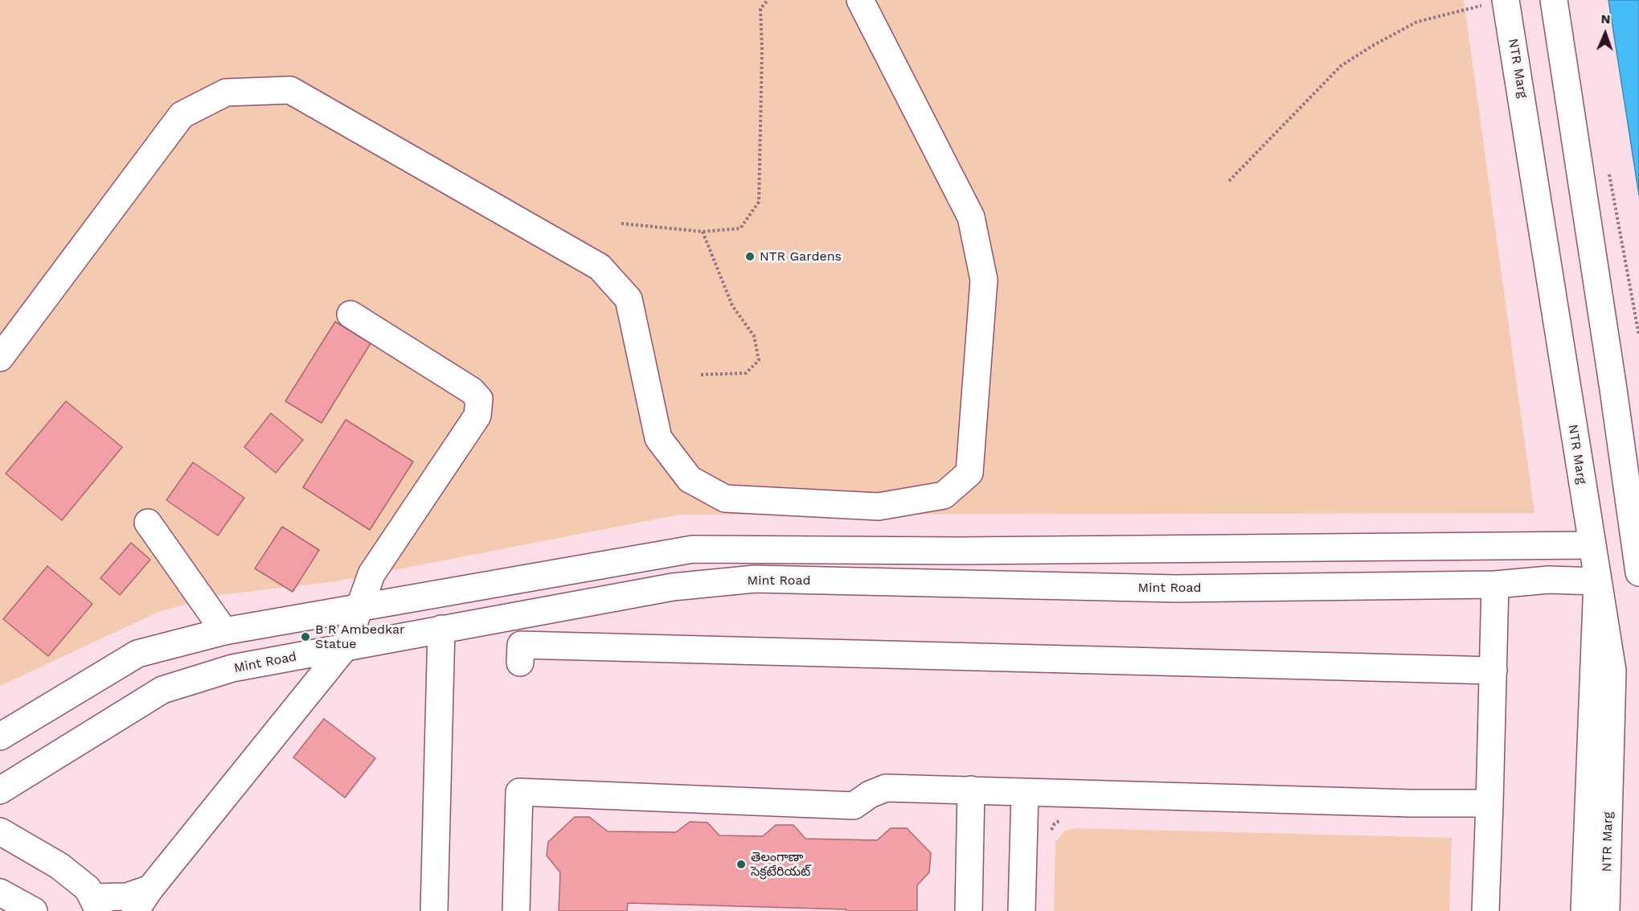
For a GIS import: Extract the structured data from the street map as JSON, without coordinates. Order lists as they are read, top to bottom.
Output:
{
  "streets": {
    "street": ["NTR Marg", "Mint Road"]
  },
  "crossings": [
    ["NTR Marg", "Mint Road"]
  ],
  "places": ["NTR Gardens", "B R Ambedkar Statue", "తెలంగాణా సెక్రటేరియట్"],
  "north": "top"
}
